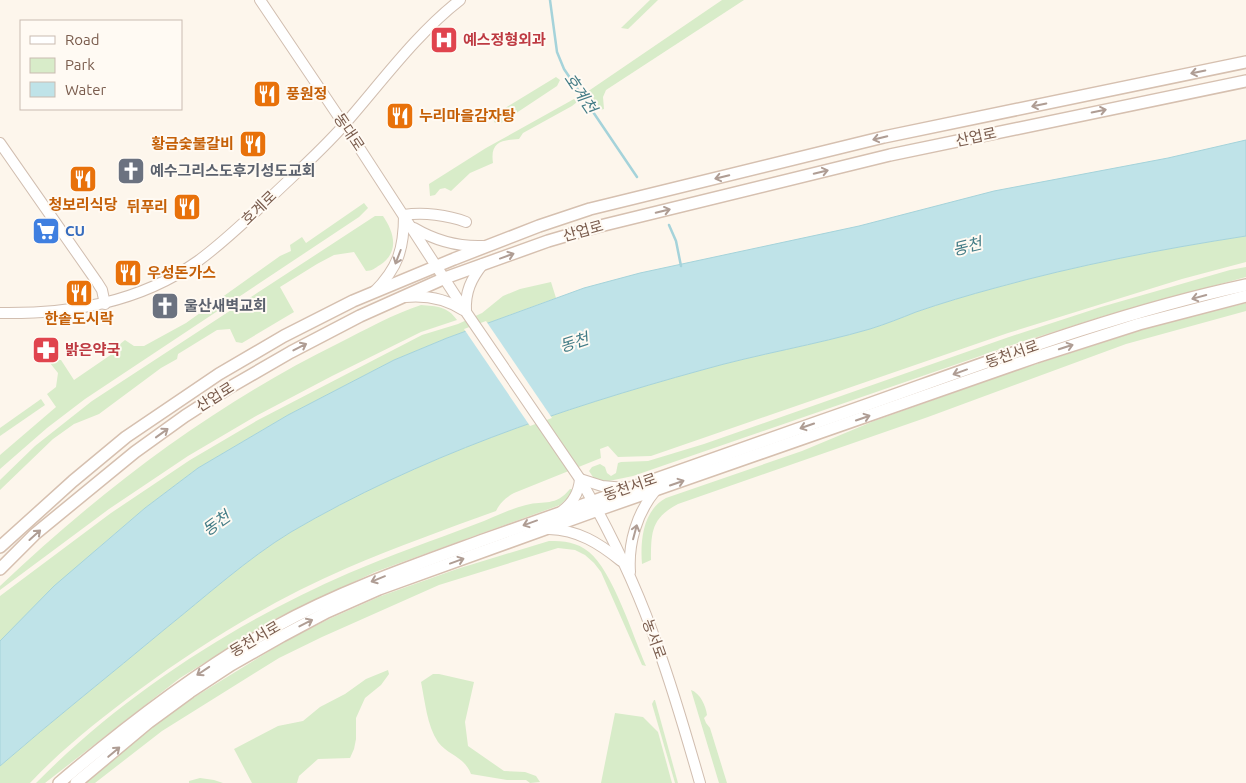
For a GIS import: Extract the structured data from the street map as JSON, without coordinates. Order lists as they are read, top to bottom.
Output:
{
  "streets": {
    "main road": ["산업로", "동천서로"],
    "street": ["동대로", "호계로", "농서로"]
  },
  "crossings": [
    ["동대로", "산업로"],
    ["동대로", "호계로"],
    ["동대로", "농서로"],
    ["동천서로", "농서로"]
  ],
  "water": ["호계천", "동천"],
  "places": {
    "hospital": ["예스정형외과"],
    "restaurant": [
      "풍원정",
      "누리마을감자탕",
      "황금숯불갈비",
      "청보리식당",
      "뒤푸리",
      "우성돈가스",
      "한솥도시락"
    ],
    "church": ["예수그리스도후기성도교회", "울산새벽교회"],
    "supermarket": ["CU"],
    "pharmacy": ["밝은약국"]
  },
  "legend": ["Road", "Park", "Water"]
}
